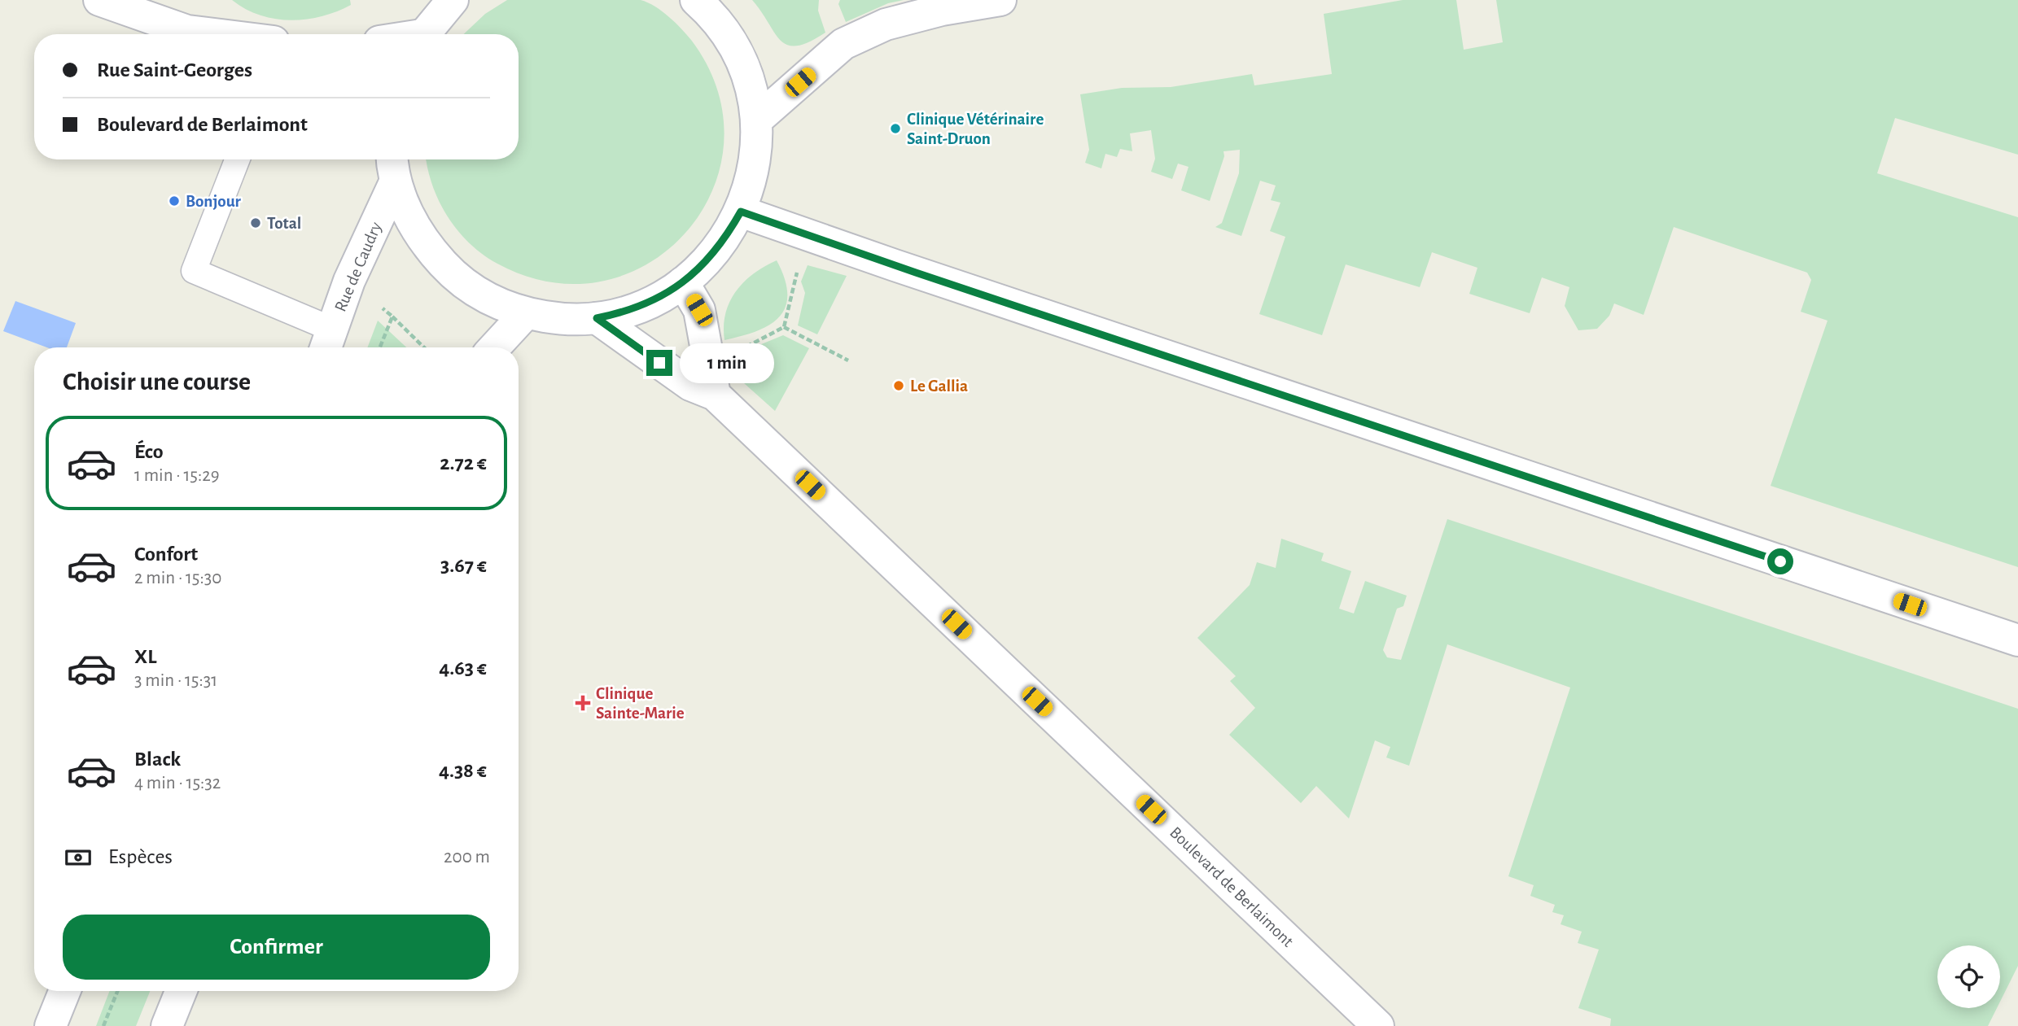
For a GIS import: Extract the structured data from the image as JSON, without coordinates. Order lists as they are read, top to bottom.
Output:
{
  "streets": {
    "street": ["Rue de Caudry", "Boulevard de Berlaimont"]
  },
  "places": {
    "other": [
      "Clinique Vétérinaire Saint-Druon",
      "Bonjour",
      "Total",
      "Le Gallia"
    ],
    "health": ["Clinique Sainte-Marie"]
  },
  "page": {
    "banner": ["Rue Saint-Georges", "Boulevard de Berlaimont"],
    "bubble": "1 min",
    "heading": "Choisir une course",
    "list": [
      {
        "name": "Éco",
        "note": "1 min · 15:29",
        "value": "2.72 €"
      },
      {
        "name": "Confort",
        "note": "2 min · 15:30",
        "value": "3.67 €"
      },
      {
        "name": "XL",
        "note": "3 min · 15:31",
        "value": "4.63 €"
      },
      {
        "name": "Black",
        "note": "4 min · 15:32",
        "value": "4.38 €"
      }
    ],
    "pay": ["Espèces", "200 m"],
    "buttons": "Confirmer"
  }
}
